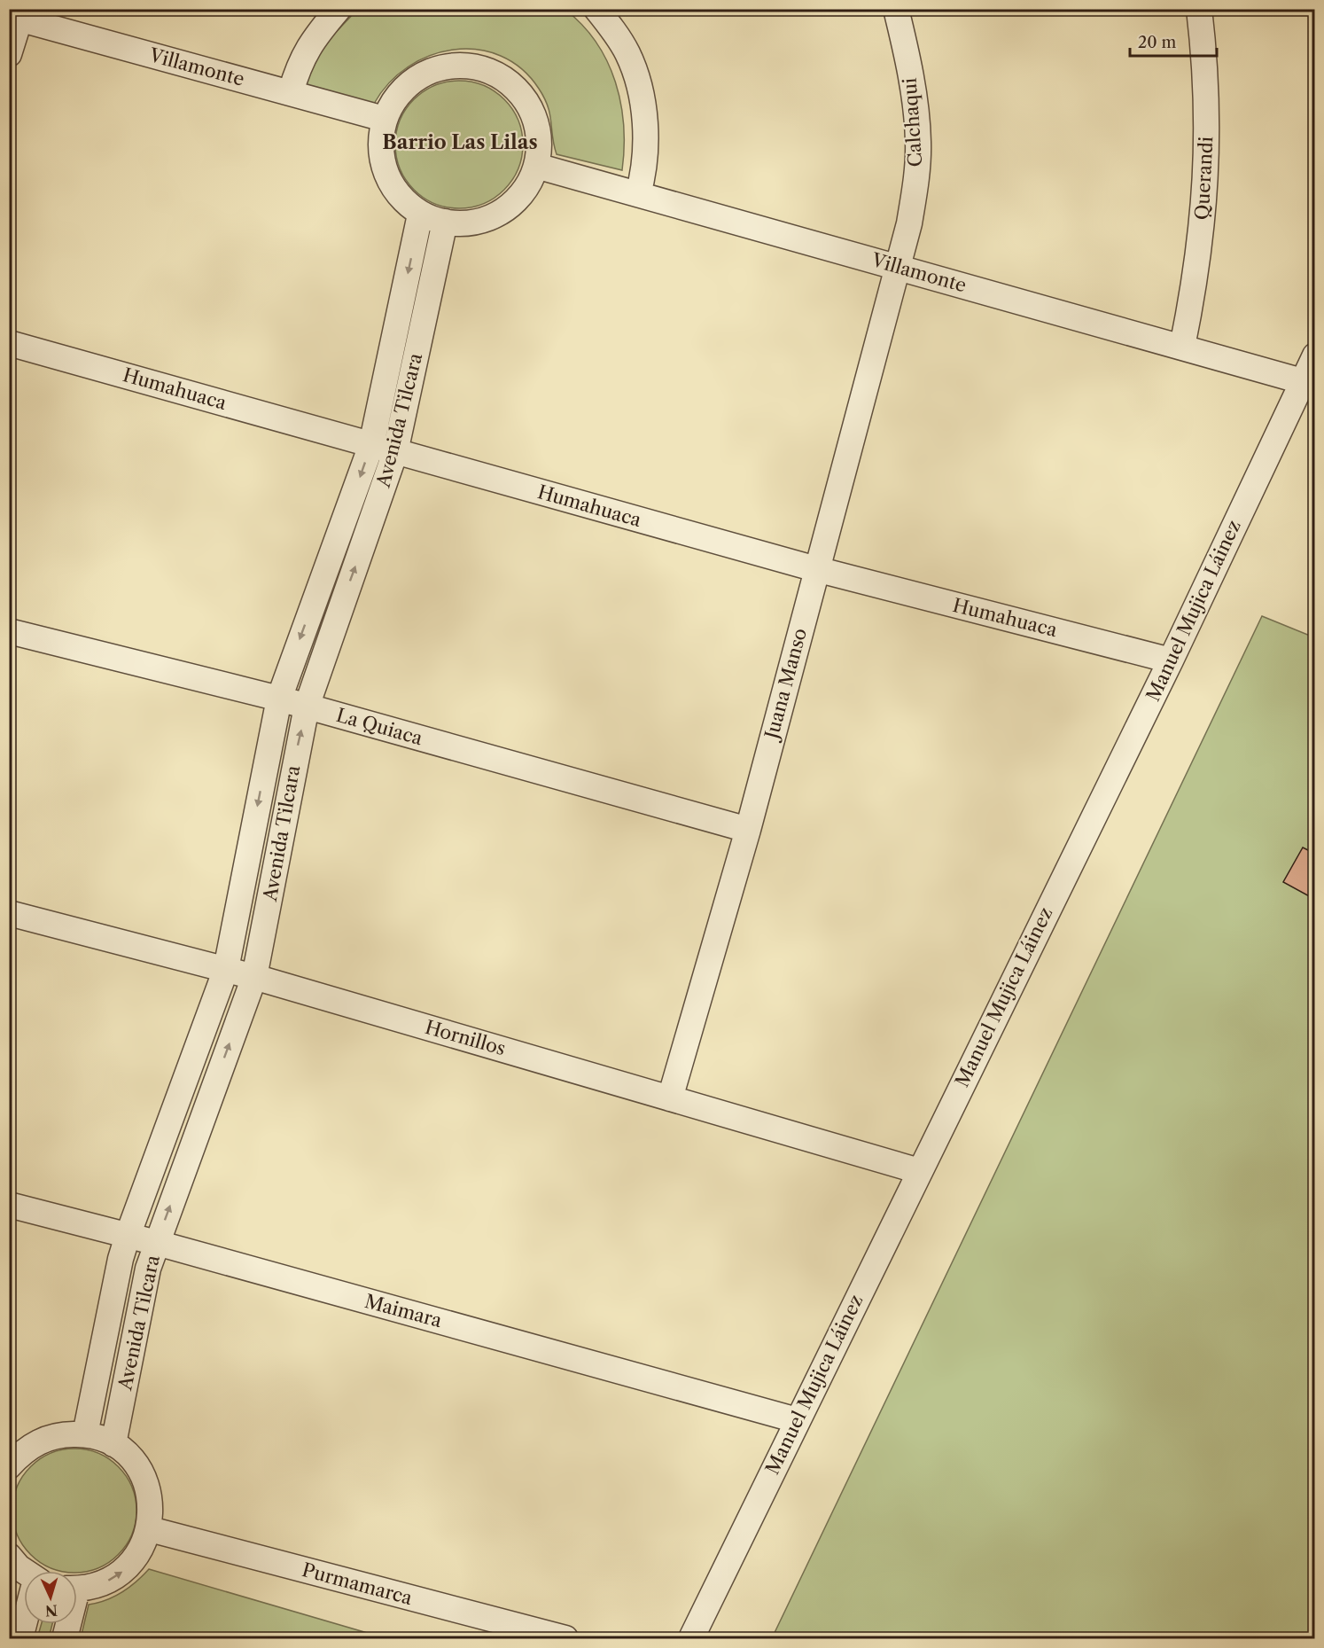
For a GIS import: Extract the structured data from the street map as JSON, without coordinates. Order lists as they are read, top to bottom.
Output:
{
  "streets": {
    "street": [
      "Villamonte",
      "Calchaqui",
      "Querandi",
      "Humahuaca",
      "Avenida Tilcara",
      "Manuel Mujica Láinez",
      "Juana Manso",
      "La Quiaca",
      "Hornillos",
      "Maimara",
      "Purmamarca"
    ]
  },
  "crossings": [
    ["Villamonte", "Calchaqui"],
    ["Villamonte", "Querandi"],
    ["Villamonte", "Avenida Tilcara"],
    ["Villamonte", "Manuel Mujica Láinez"],
    ["Villamonte", "Juana Manso"],
    ["Calchaqui", "Juana Manso"],
    ["Humahuaca", "Avenida Tilcara"],
    ["Humahuaca", "Manuel Mujica Láinez"],
    ["Humahuaca", "Juana Manso"],
    ["Avenida Tilcara", "La Quiaca"],
    ["Avenida Tilcara", "Hornillos"],
    ["Avenida Tilcara", "Maimara"],
    ["Manuel Mujica Láinez", "Hornillos"],
    ["Manuel Mujica Láinez", "Maimara"],
    ["Juana Manso", "La Quiaca"],
    ["Juana Manso", "Hornillos"]
  ],
  "districts": ["Barrio Las Lilas"],
  "scale_bar": "20 m",
  "north": "bottom"
}
